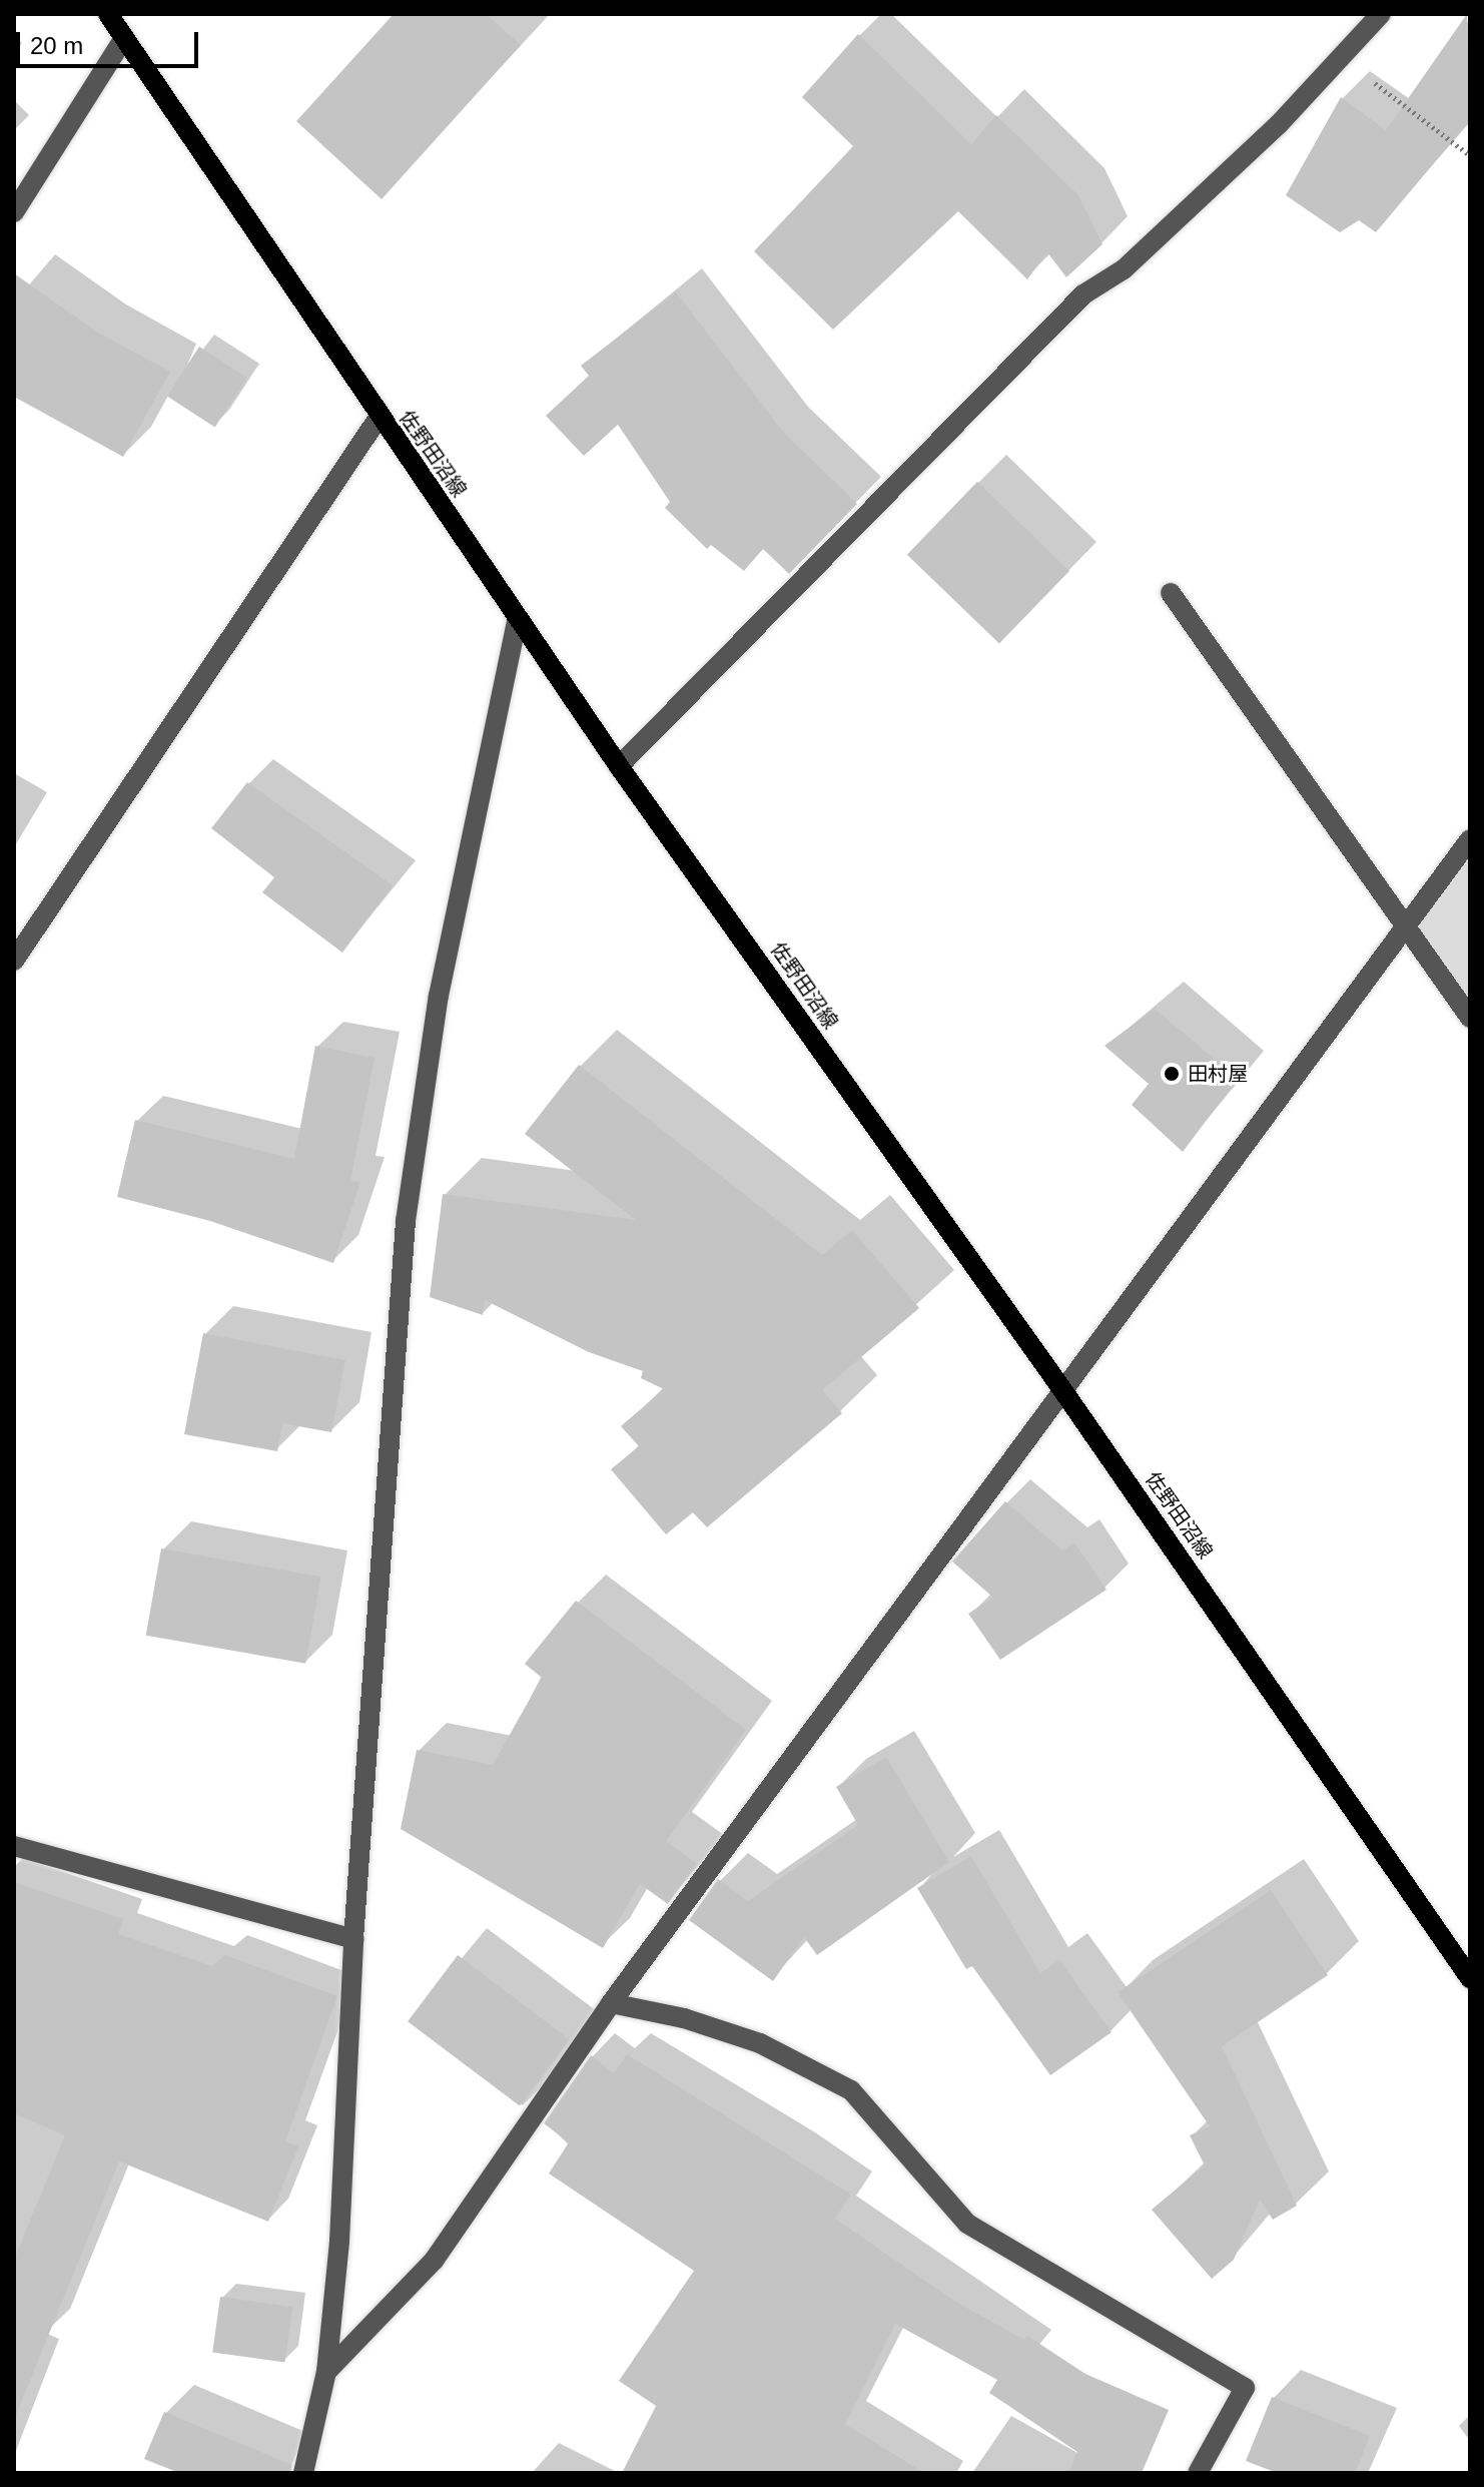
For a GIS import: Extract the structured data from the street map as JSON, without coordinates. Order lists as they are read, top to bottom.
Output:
{
  "streets": {
    "main road": ["佐野田沼線"]
  },
  "places": ["田村屋"],
  "scale_bar": "20 m"
}
